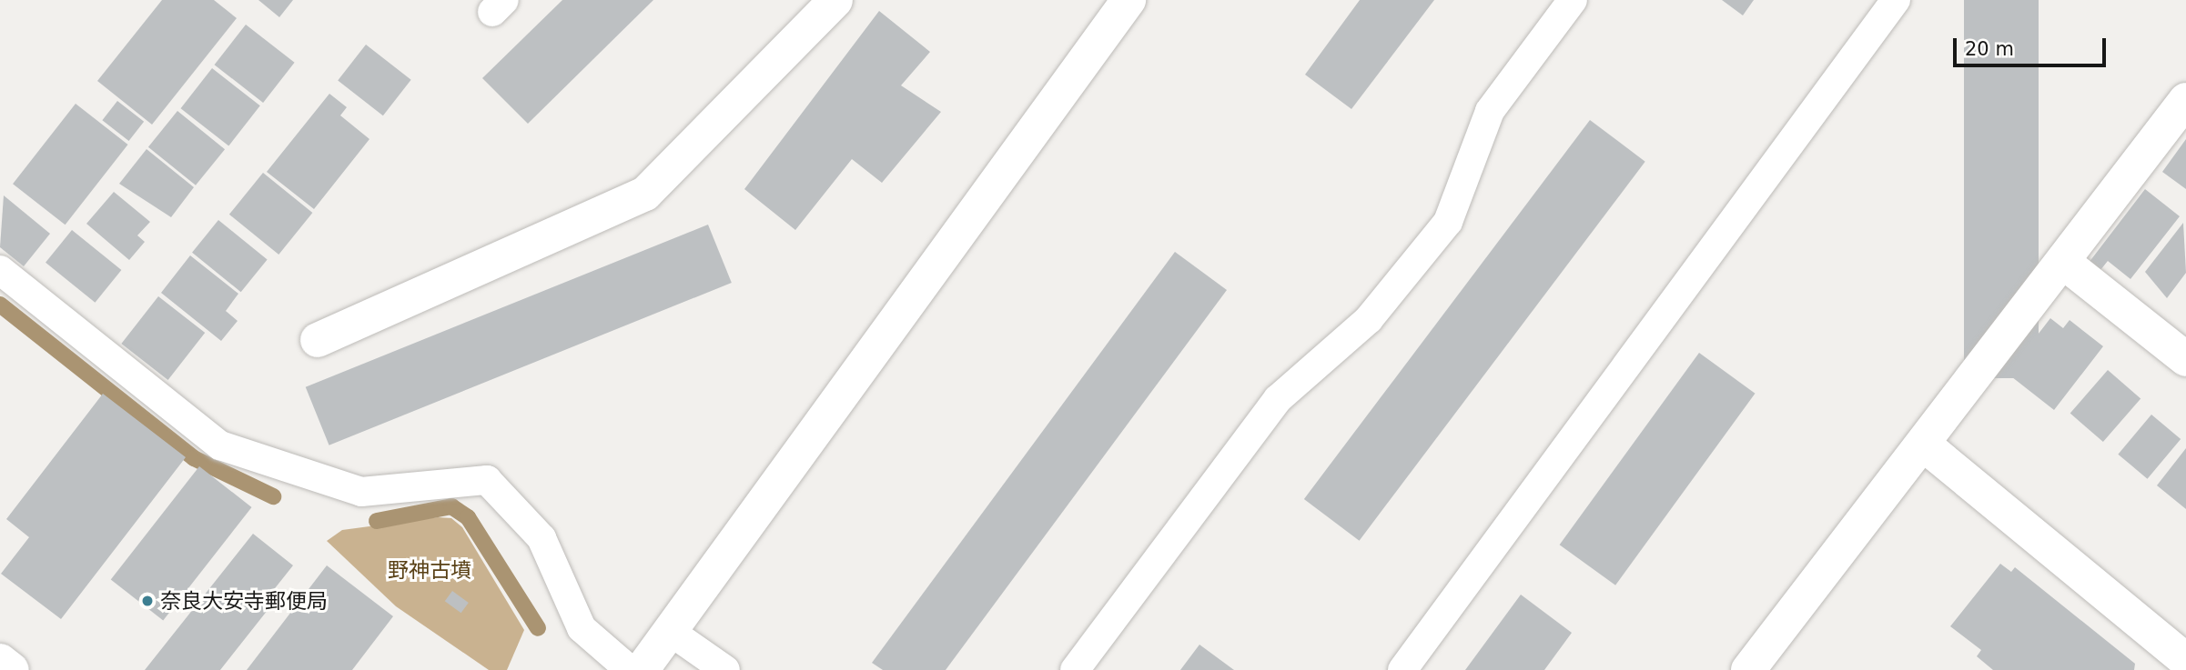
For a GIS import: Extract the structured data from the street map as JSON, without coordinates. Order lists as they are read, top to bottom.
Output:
{
  "parks": ["野神古墳"],
  "places": ["奈良大安寺郵便局"],
  "scale_bar": "20 m"
}
